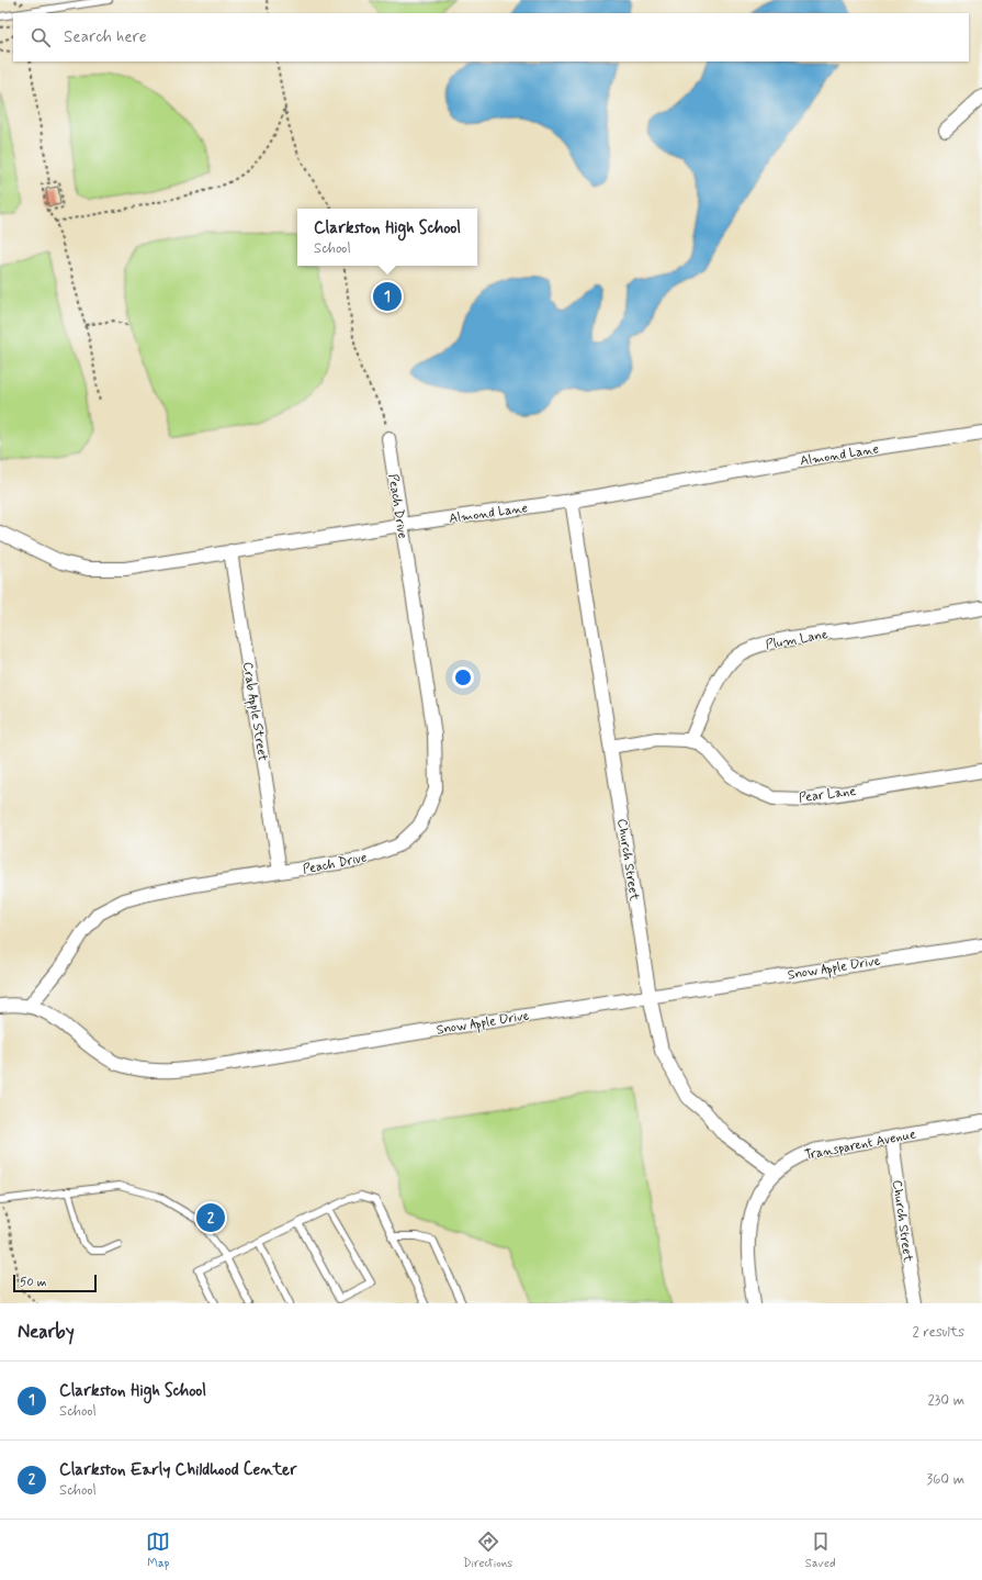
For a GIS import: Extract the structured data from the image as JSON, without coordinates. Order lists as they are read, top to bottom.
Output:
{
  "streets": {
    "street": [
      "Almond Lane",
      "Peach Drive",
      "Plum Lane",
      "Crab Apple Street",
      "Pear Lane",
      "Church Street",
      "Snow Apple Drive",
      "Transparent Avenue"
    ]
  },
  "crossings": [
    ["Almond Lane", "Peach Drive"],
    ["Almond Lane", "Crab Apple Street"],
    ["Almond Lane", "Church Street"],
    ["Peach Drive", "Crab Apple Street"],
    ["Peach Drive", "Snow Apple Drive"],
    ["Plum Lane", "Pear Lane"],
    ["Church Street", "Snow Apple Drive"],
    ["Church Street", "Transparent Avenue"]
  ],
  "scale_bar": "50 m",
  "page": {
    "search": "Search here",
    "popup": ["Clarkston High School", "School"],
    "pins": ["1", "2"],
    "scale": "50 m",
    "heading": ["Nearby", "2 results"],
    "list": [
      {
        "mark": "1",
        "name": "Clarkston High School",
        "note": "School",
        "value": "230 m"
      },
      {
        "mark": "2",
        "name": "Clarkston Early Childhood Center",
        "note": "School",
        "value": "360 m"
      }
    ],
    "nav": ["Map", "Directions", "Saved"]
  }
}
